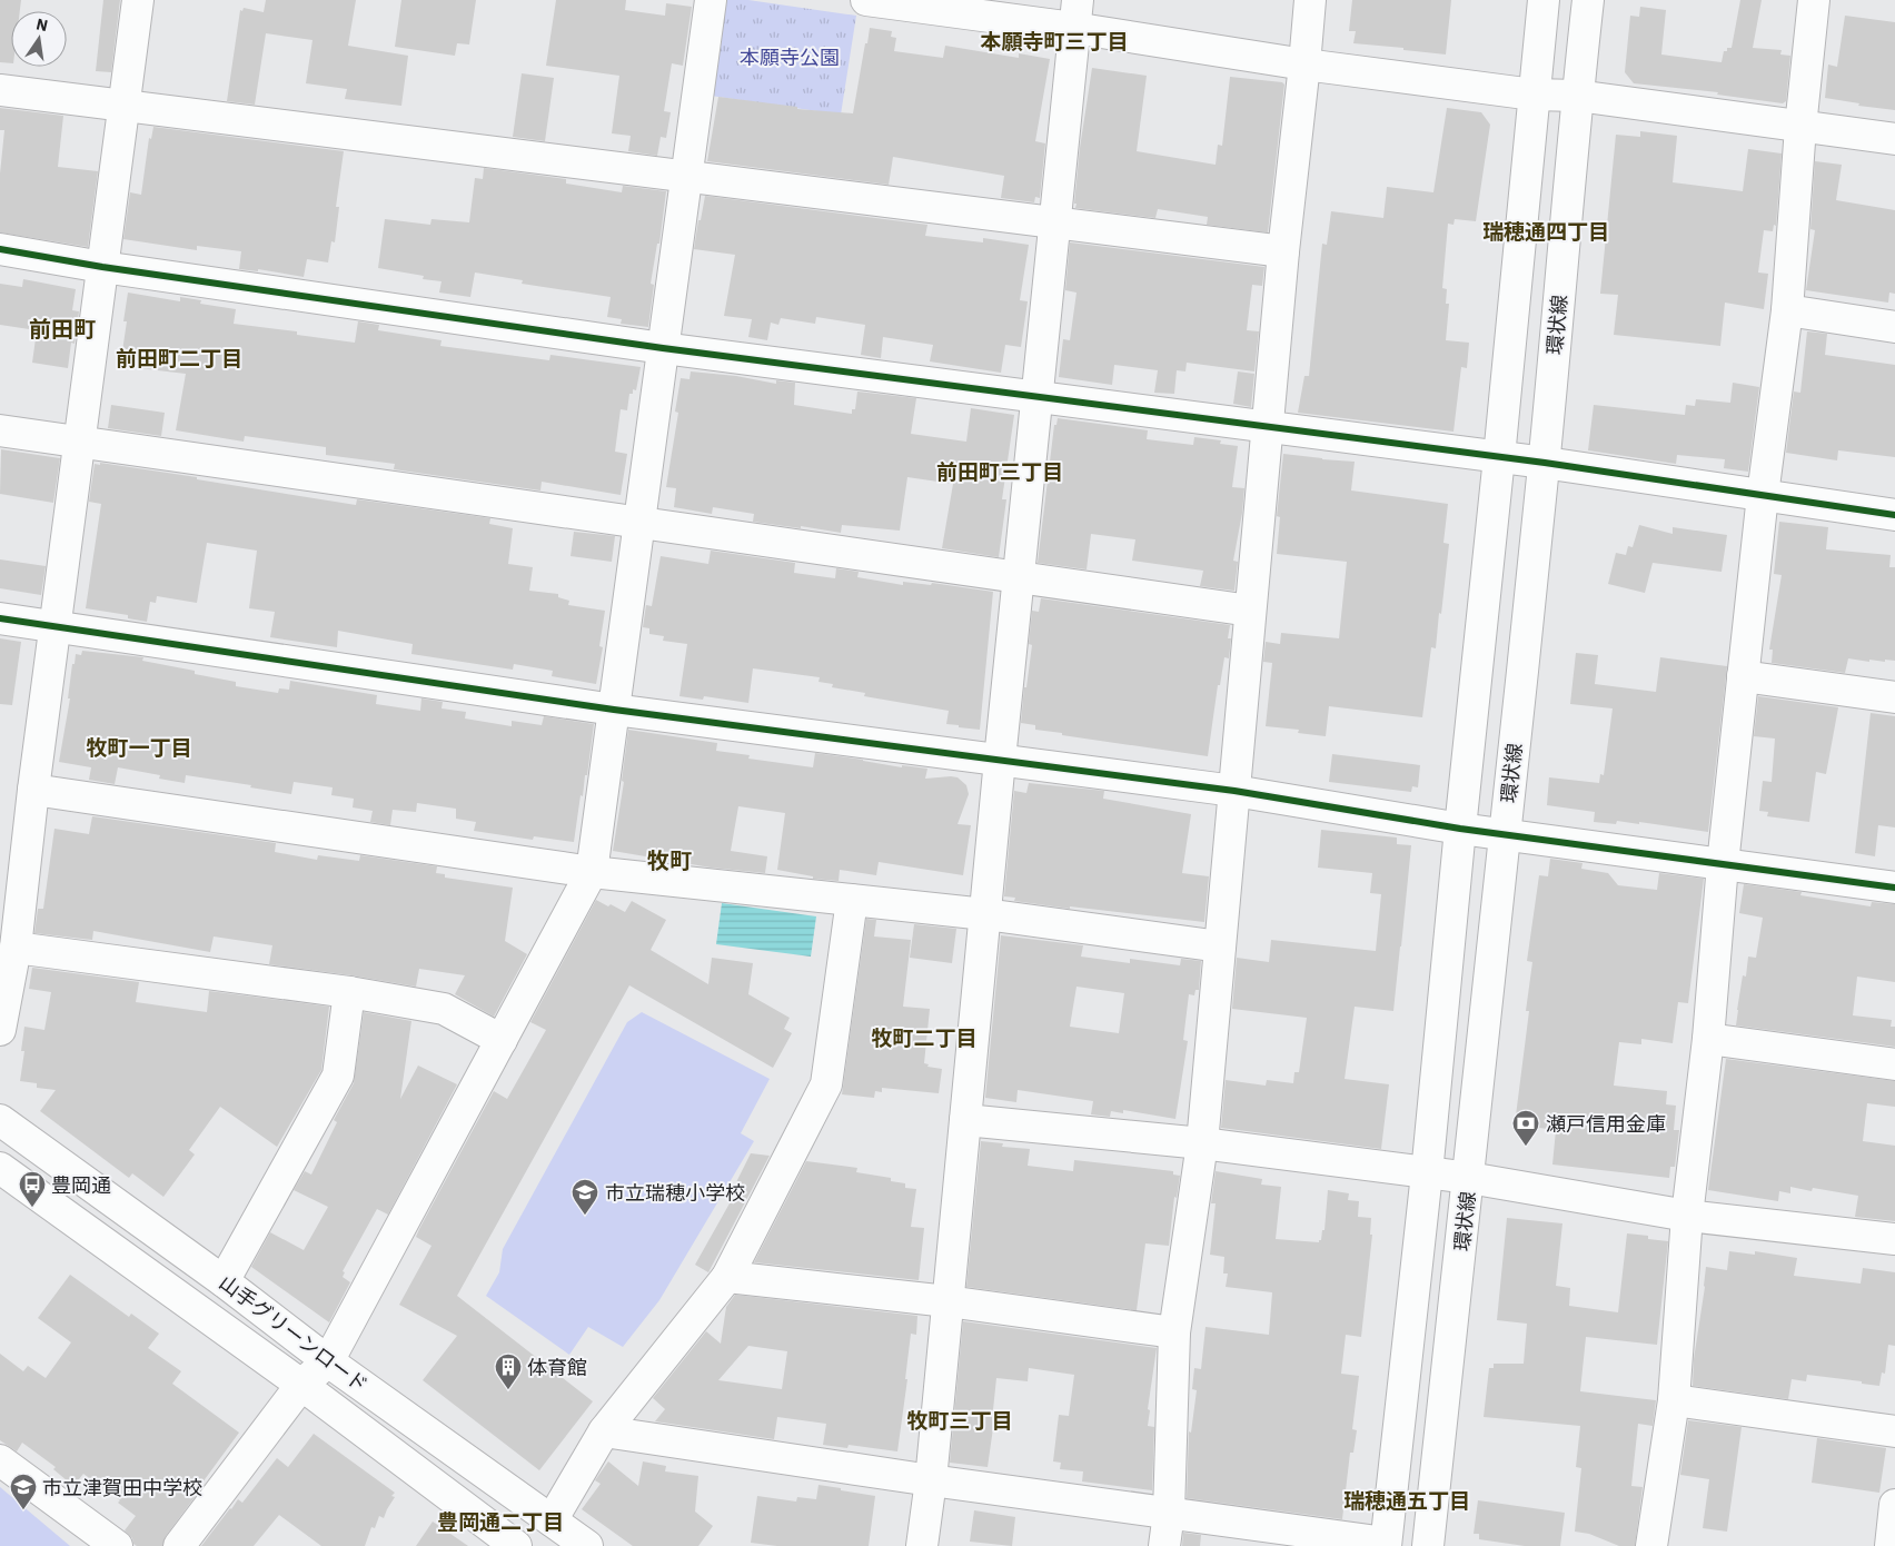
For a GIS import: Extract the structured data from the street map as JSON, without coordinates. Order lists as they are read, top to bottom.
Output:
{
  "streets": {
    "street": ["環状線", "山手グリーンロード"]
  },
  "districts": [
    "本願寺町三丁目",
    "瑞穂通四丁目",
    "前田町",
    "前田町二丁目",
    "前田町三丁目",
    "牧町一丁目",
    "牧町",
    "牧町二丁目",
    "牧町三丁目",
    "瑞穂通五丁目",
    "豊岡通二丁目"
  ],
  "parks": ["本願寺公園"],
  "places": {
    "bank": ["瀬戸信用金庫"],
    "bus stop": ["豊岡通"],
    "school or university": ["市立瑞穂小学校", "市立津賀田中学校"],
    "building": ["体育館"]
  },
  "north": "top"
}
